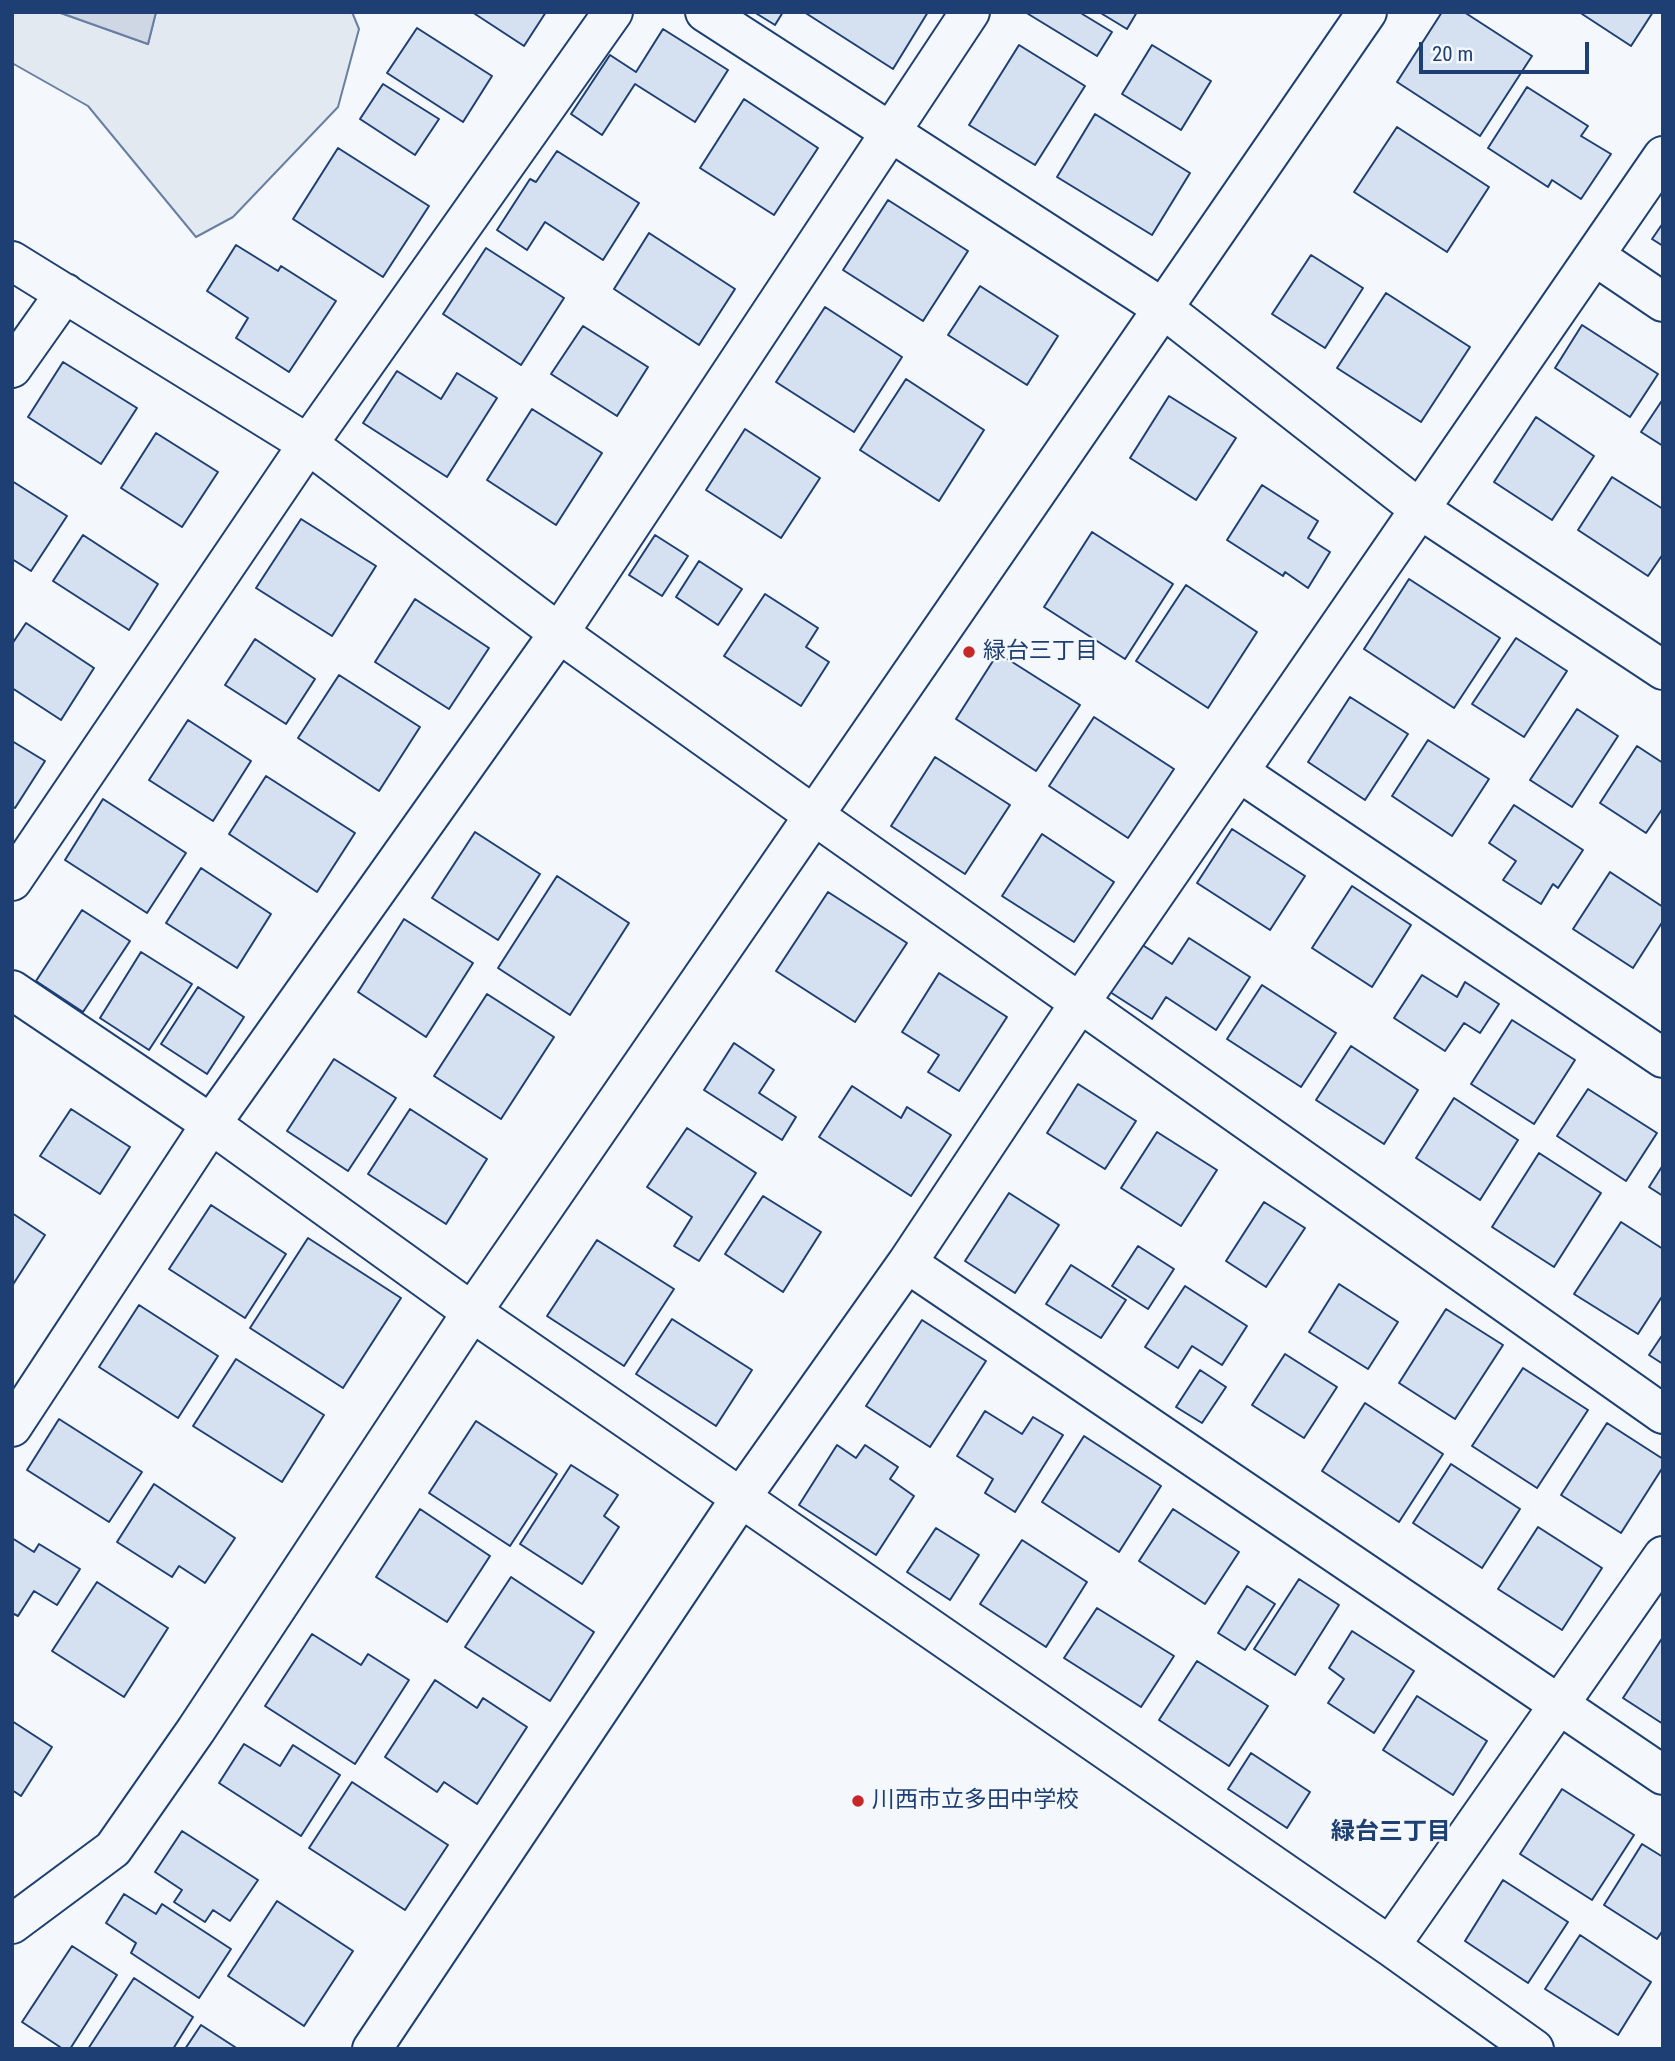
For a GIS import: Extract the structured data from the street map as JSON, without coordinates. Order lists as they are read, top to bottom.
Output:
{
  "districts": ["緑台三丁目"],
  "places": ["緑台三丁目", "川西市立多田中学校"],
  "scale_bar": "20 m"
}
